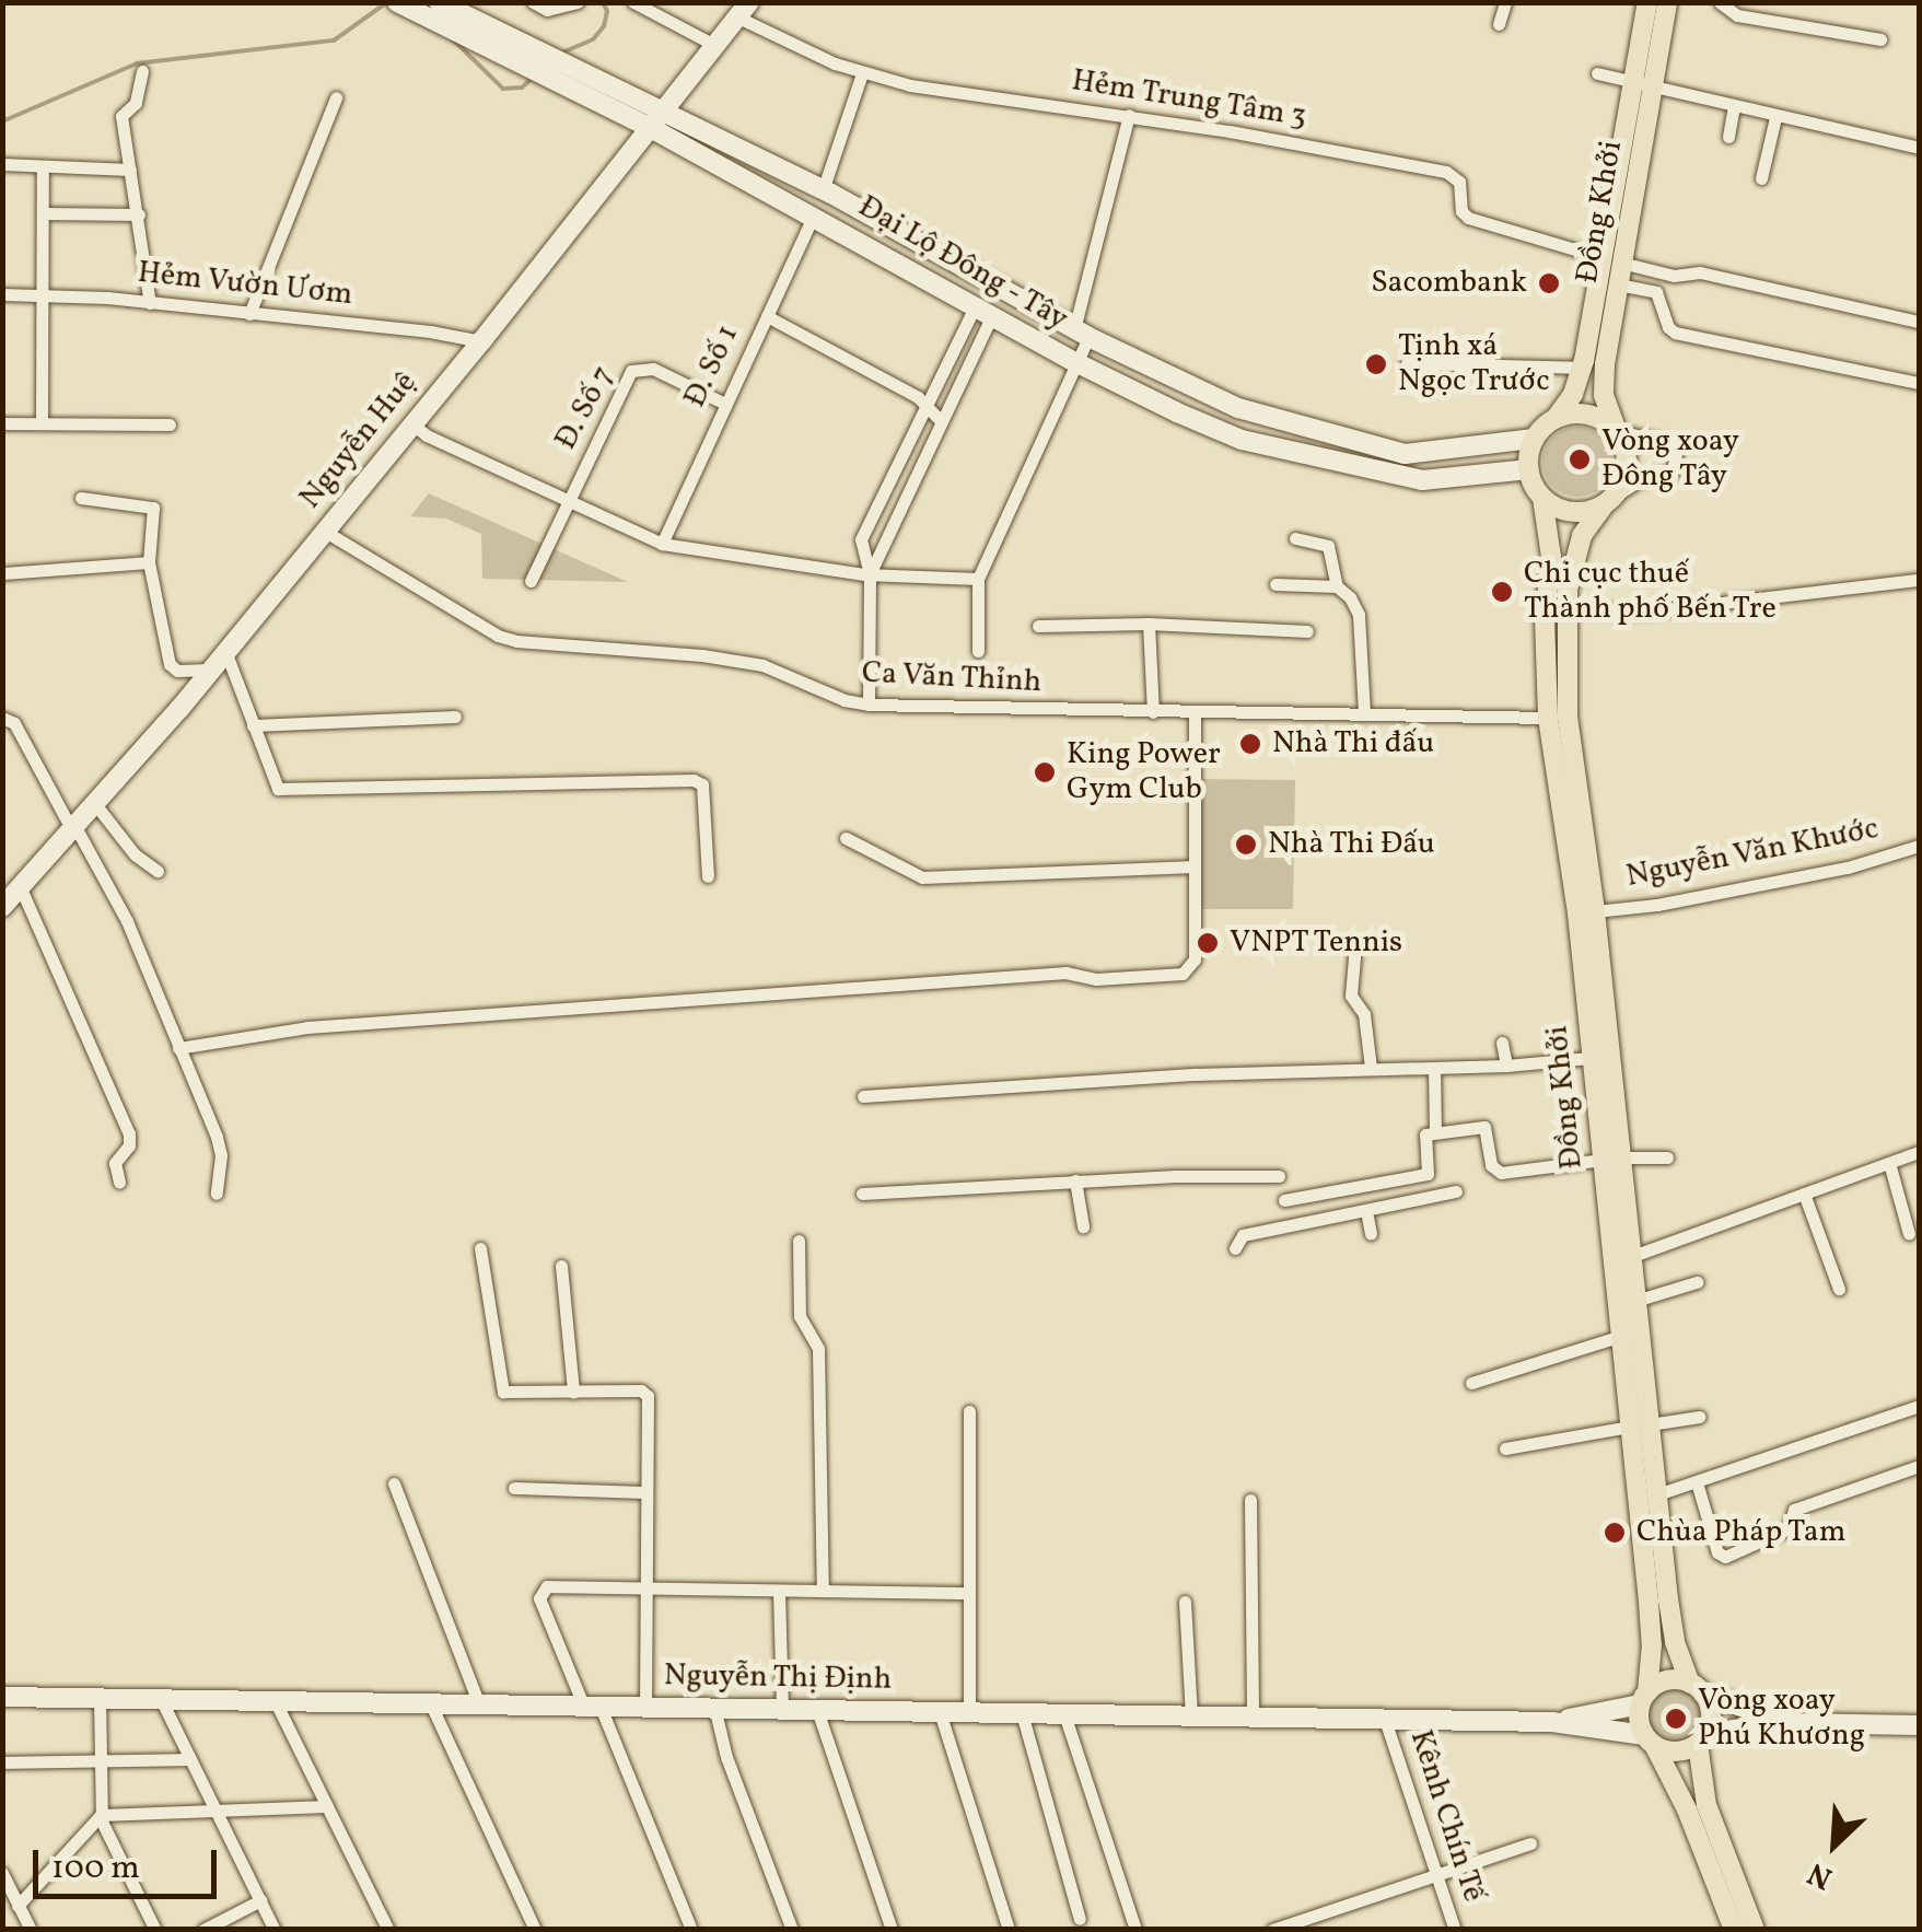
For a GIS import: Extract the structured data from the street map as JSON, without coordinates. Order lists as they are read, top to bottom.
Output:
{
  "streets": {
    "main road": [
      "Đồng Khởi",
      "Đại Lộ Đông - Tây",
      "Nguyễn Huệ",
      "Nguyễn Thị Định"
    ],
    "street": [
      "Hẻm Trung Tâm 3",
      "Hẻm Vườn Ươm",
      "Đ. Số 1",
      "Đ. Số 7",
      "Ca Văn Thỉnh",
      "Nguyễn Văn Khước",
      "Kênh Chín Tế"
    ]
  },
  "crossings": [
    ["Hẻm Trung Tâm 3", "Đồng Khởi"],
    ["Hẻm Trung Tâm 3", "Nguyễn Huệ"],
    ["Đồng Khởi", "Đại Lộ Đông - Tây"],
    ["Đồng Khởi", "Ca Văn Thỉnh"],
    ["Đồng Khởi", "Nguyễn Văn Khước"],
    ["Đồng Khởi", "Nguyễn Thị Định"],
    ["Đại Lộ Đông - Tây", "Đ. Số 1"],
    ["Đại Lộ Đông - Tây", "Nguyễn Huệ"],
    ["Hẻm Vườn Ươm", "Nguyễn Huệ"],
    ["Đ. Số 1", "Đ. Số 7"],
    ["Nguyễn Huệ", "Ca Văn Thỉnh"],
    ["Nguyễn Thị Định", "Kênh Chín Tế"]
  ],
  "places": [
    "Sacombank",
    "Tịnh xá Ngọc Trước",
    "Vòng xoay Đông Tây",
    "Chi cục thuế Thành phố Bến Tre",
    "Nhà Thi đấu",
    "King Power Gym Club",
    "Nhà Thi Đấu",
    "VNPT Tennis",
    "Chùa Pháp Tam",
    "Vòng xoay Phú Khương"
  ],
  "scale_bar": "100 m",
  "north": "bottom left"
}
